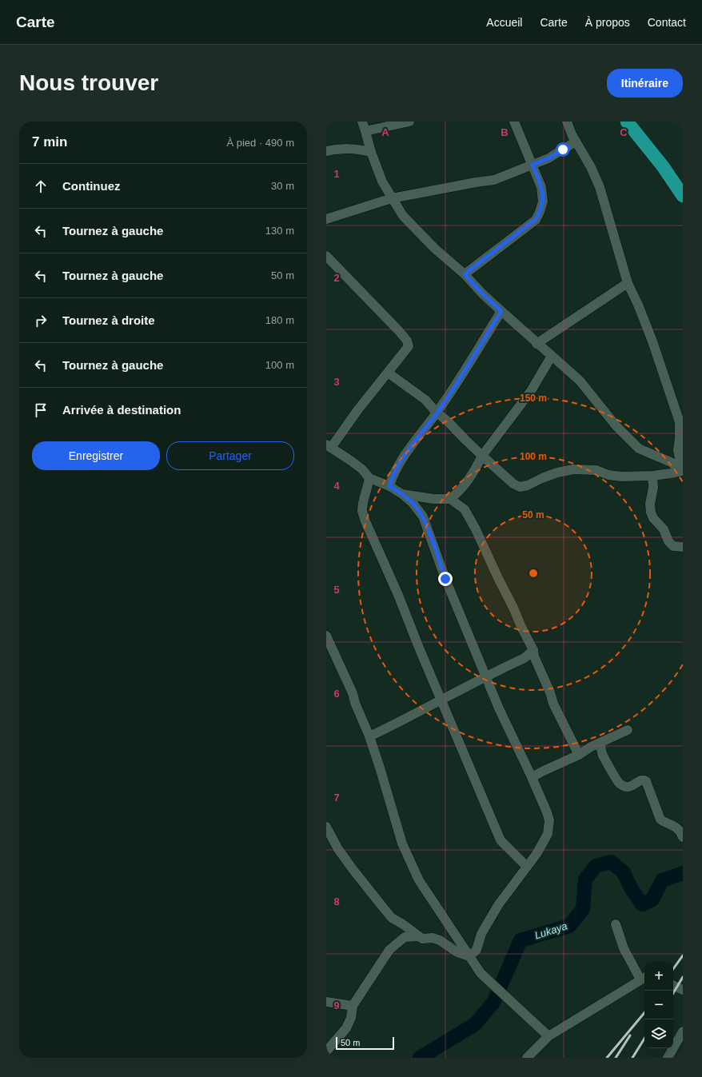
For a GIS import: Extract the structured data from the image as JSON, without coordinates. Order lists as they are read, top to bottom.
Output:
{
  "water": ["Lukaya"],
  "scale_bar": "50 m",
  "page": {
    "header": "Carte",
    "nav": [
      "Accueil",
      "Carte",
      "À propos",
      "Contact"
    ],
    "buttons": [
      "Itinéraire",
      ["Enregistrer", "Partager"]
    ],
    "title": "Nous trouver",
    "heading": ["7 min", "À pied · 490 m"],
    "list": [
      ["Continuez", "30 m"],
      ["Tournez à gauche", "130 m"],
      ["Tournez à gauche", "50 m"],
      ["Tournez à droite", "180 m"],
      ["Tournez à gauche", "100 m"],
      "Arrivée à destination"
    ],
    "map_buttons": ["+", "−"],
    "scale": "50 m"
  },
  "grid": {
    "columns": ["A", "B", "C"],
    "rows": [
      "1",
      "2",
      "3",
      "4",
      "5",
      "6",
      "7",
      "8",
      "9"
    ]
  },
  "rings": ["150 m", "100 m", "50 m"]
}
